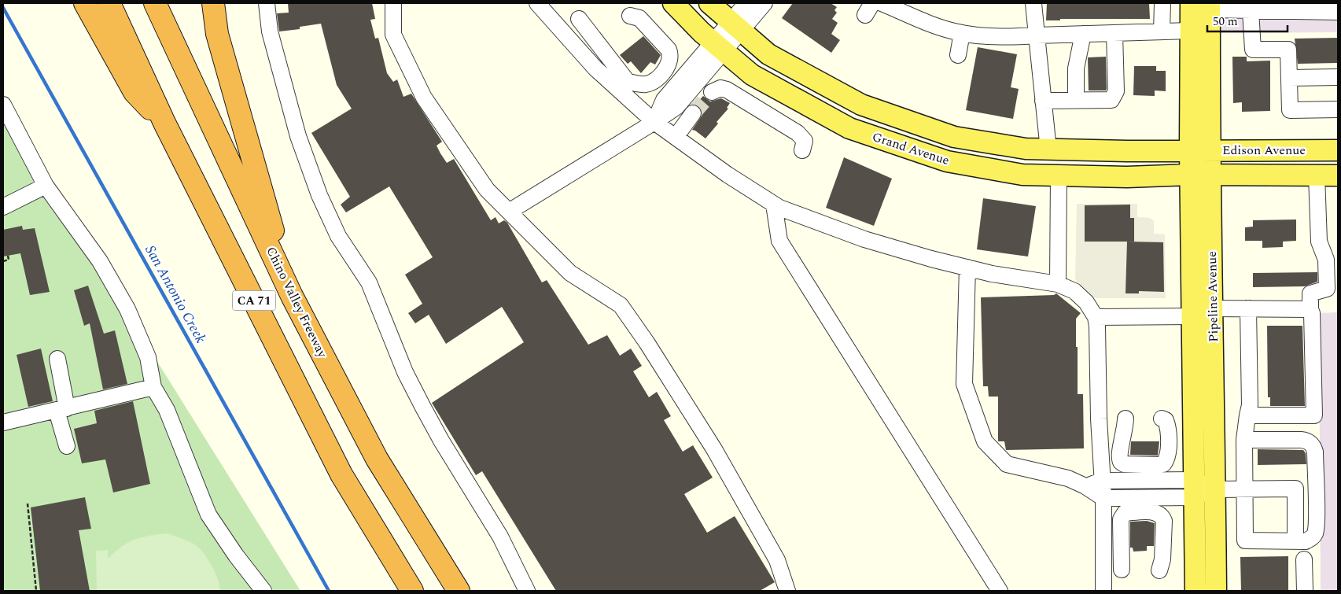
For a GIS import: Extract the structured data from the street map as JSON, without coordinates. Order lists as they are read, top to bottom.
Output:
{
  "streets": {
    "highway": ["CA 71", "Chino Valley Freeway"],
    "main road": ["Grand Avenue", "Edison Avenue", "Pipeline Avenue"]
  },
  "crossings": [
    ["Grand Avenue", "Edison Avenue"],
    ["Grand Avenue", "Pipeline Avenue"],
    ["Edison Avenue", "Pipeline Avenue"]
  ],
  "water": ["San Antonio Creek"],
  "scale_bar": "50 m"
}
